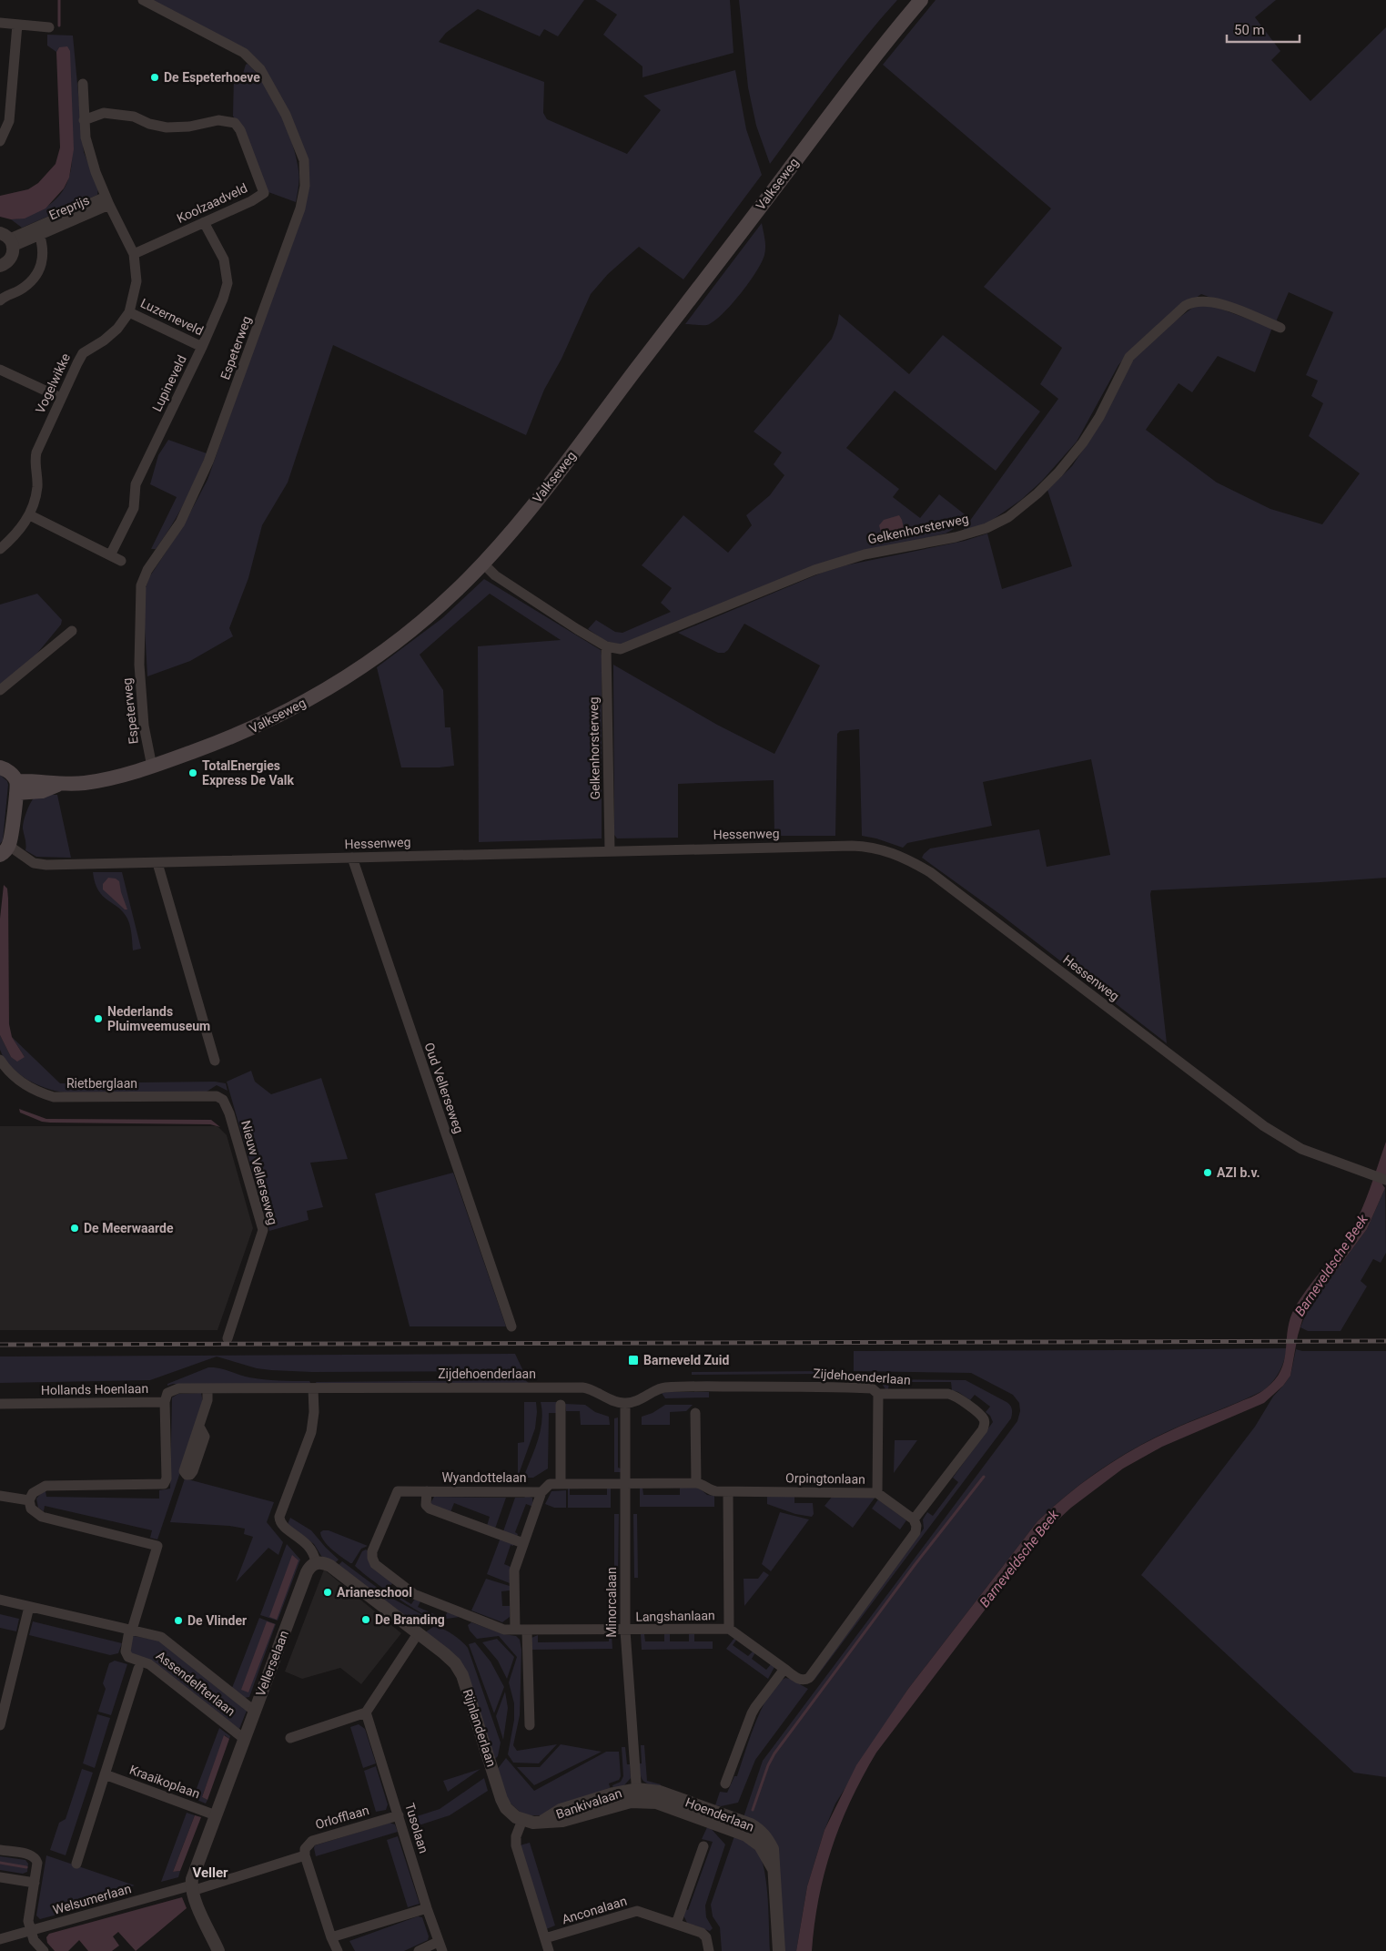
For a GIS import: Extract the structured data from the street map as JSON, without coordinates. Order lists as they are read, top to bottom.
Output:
{
  "streets": {
    "main road": ["Valkseweg"],
    "street": [
      "Koolzaadveld",
      "Ereprijs",
      "Luzerneveld",
      "Espeterweg",
      "Vogelwikke",
      "Lupineveld",
      "Gelkenhorsterweg",
      "Hessenweg",
      "Rietberglaan",
      "Oud Vellerseweg",
      "Nieuw Vellerseweg",
      "Zijdehoenderlaan",
      "Hollands Hoenlaan",
      "Wyandottelaan",
      "Orpingtonlaan",
      "Minorcalaan",
      "Langshanlaan",
      "Vellerselaan",
      "Assendelfterlaan",
      "Rijnlanderlaan",
      "Kraaikoplaan",
      "Bankivalaan",
      "Hoenderlaan",
      "Orlofflaan",
      "Tusolaan",
      "Welsumerlaan",
      "Anconalaan"
    ]
  },
  "crossings": [
    ["Valkseweg", "Espeterweg"],
    ["Koolzaadveld", "Vogelwikke"],
    ["Koolzaadveld", "Lupineveld"],
    ["Ereprijs", "Vogelwikke"],
    ["Luzerneveld", "Vogelwikke"],
    ["Luzerneveld", "Lupineveld"],
    ["Gelkenhorsterweg", "Hessenweg"],
    ["Hessenweg", "Oud Vellerseweg"],
    ["Rietberglaan", "Nieuw Vellerseweg"],
    ["Zijdehoenderlaan", "Hollands Hoenlaan"],
    ["Zijdehoenderlaan", "Orpingtonlaan"],
    ["Zijdehoenderlaan", "Minorcalaan"],
    ["Zijdehoenderlaan", "Langshanlaan"],
    ["Wyandottelaan", "Orpingtonlaan"],
    ["Wyandottelaan", "Minorcalaan"],
    ["Wyandottelaan", "Langshanlaan"],
    ["Orpingtonlaan", "Minorcalaan"],
    ["Minorcalaan", "Langshanlaan"],
    ["Minorcalaan", "Bankivalaan"],
    ["Minorcalaan", "Hoenderlaan"],
    ["Vellerselaan", "Assendelfterlaan"],
    ["Vellerselaan", "Rijnlanderlaan"],
    ["Vellerselaan", "Kraaikoplaan"],
    ["Vellerselaan", "Welsumerlaan"],
    ["Rijnlanderlaan", "Bankivalaan"],
    ["Bankivalaan", "Hoenderlaan"],
    ["Orlofflaan", "Tusolaan"]
  ],
  "districts": ["Veller"],
  "water": ["Barneveldsche Beek"],
  "places": {
    "other": [
      "De Espeterhoeve",
      "TotalEnergies Express De Valk",
      "Nederlands Pluimveemuseum",
      "AZI b.v.",
      "De Meerwaarde",
      "Arianeschool",
      "De Branding",
      "De Vlinder"
    ],
    "transit": ["Barneveld Zuid"]
  },
  "scale_bar": "50 m"
}
